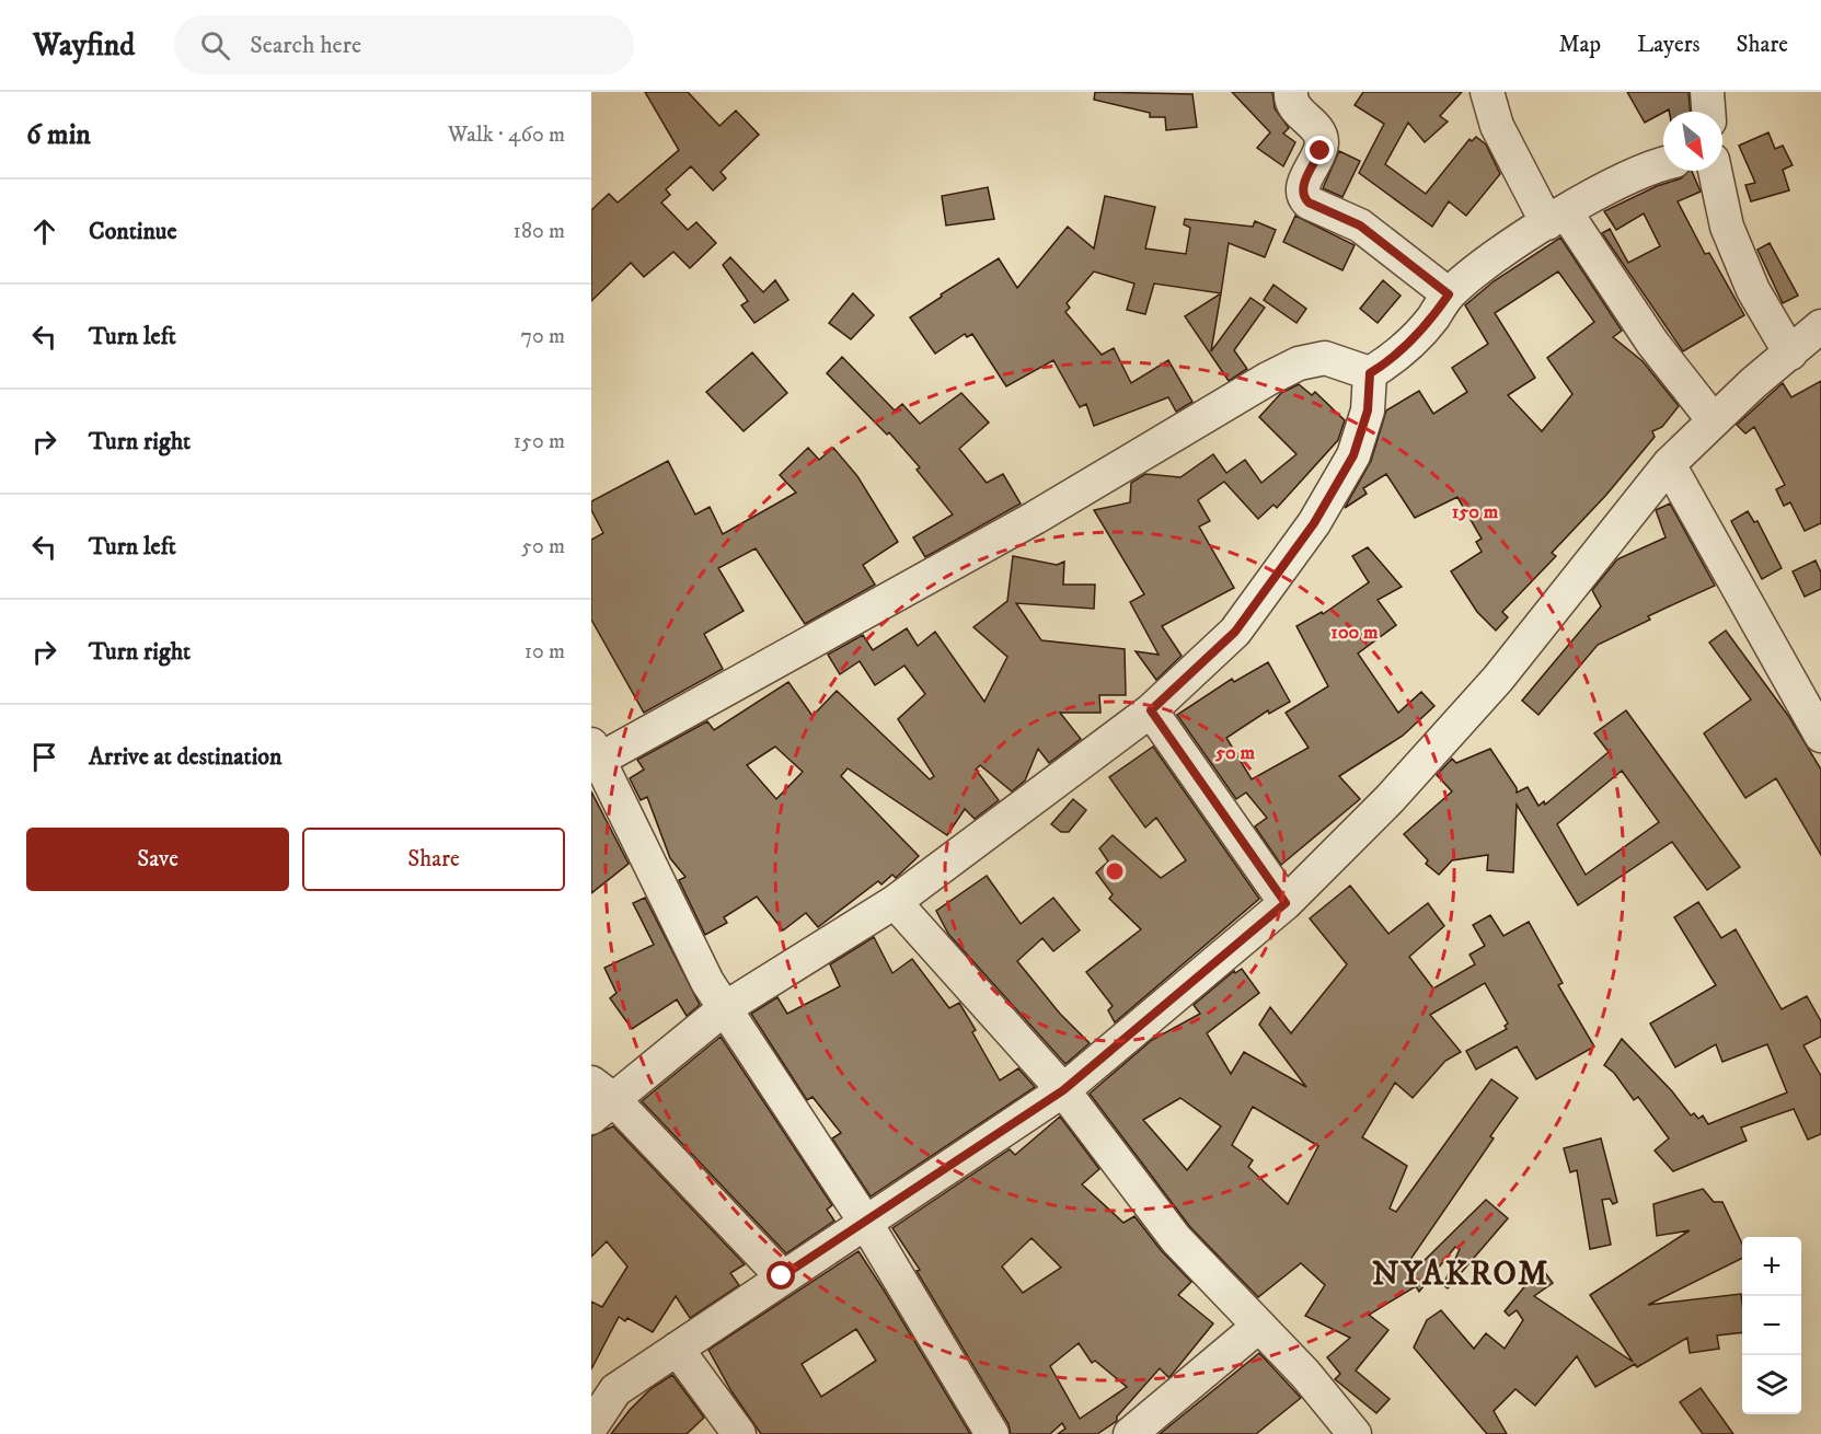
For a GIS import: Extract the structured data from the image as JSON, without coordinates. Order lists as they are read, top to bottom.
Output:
{
  "districts": ["NYAKROM"],
  "north": "bottom right",
  "page": {
    "header": "Wayfind",
    "search": "Search here",
    "nav": ["Map", "Layers", "Share"],
    "heading": ["6 min", "Walk · 460 m"],
    "list": [
      ["Continue", "180 m"],
      ["Turn left", "70 m"],
      ["Turn right", "150 m"],
      ["Turn left", "50 m"],
      ["Turn right", "10 m"],
      "Arrive at destination"
    ],
    "buttons": ["Save", "Share"],
    "map_buttons": ["+", "−"]
  },
  "rings": ["150 m", "100 m", "50 m"]
}
